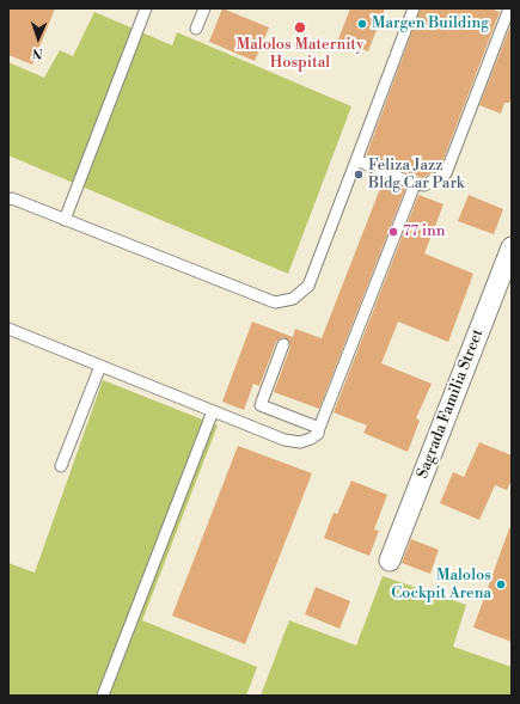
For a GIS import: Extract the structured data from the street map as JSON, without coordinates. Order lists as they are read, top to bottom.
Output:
{
  "streets": {
    "street": ["Sagrada Familia Street"]
  },
  "places": [
    "Margen Building",
    "Malolos Maternity Hospital",
    "Feliza Jazz Bldg Car Park",
    "77 inn",
    "Malolos Cockpit Arena"
  ],
  "north": "bottom"
}
